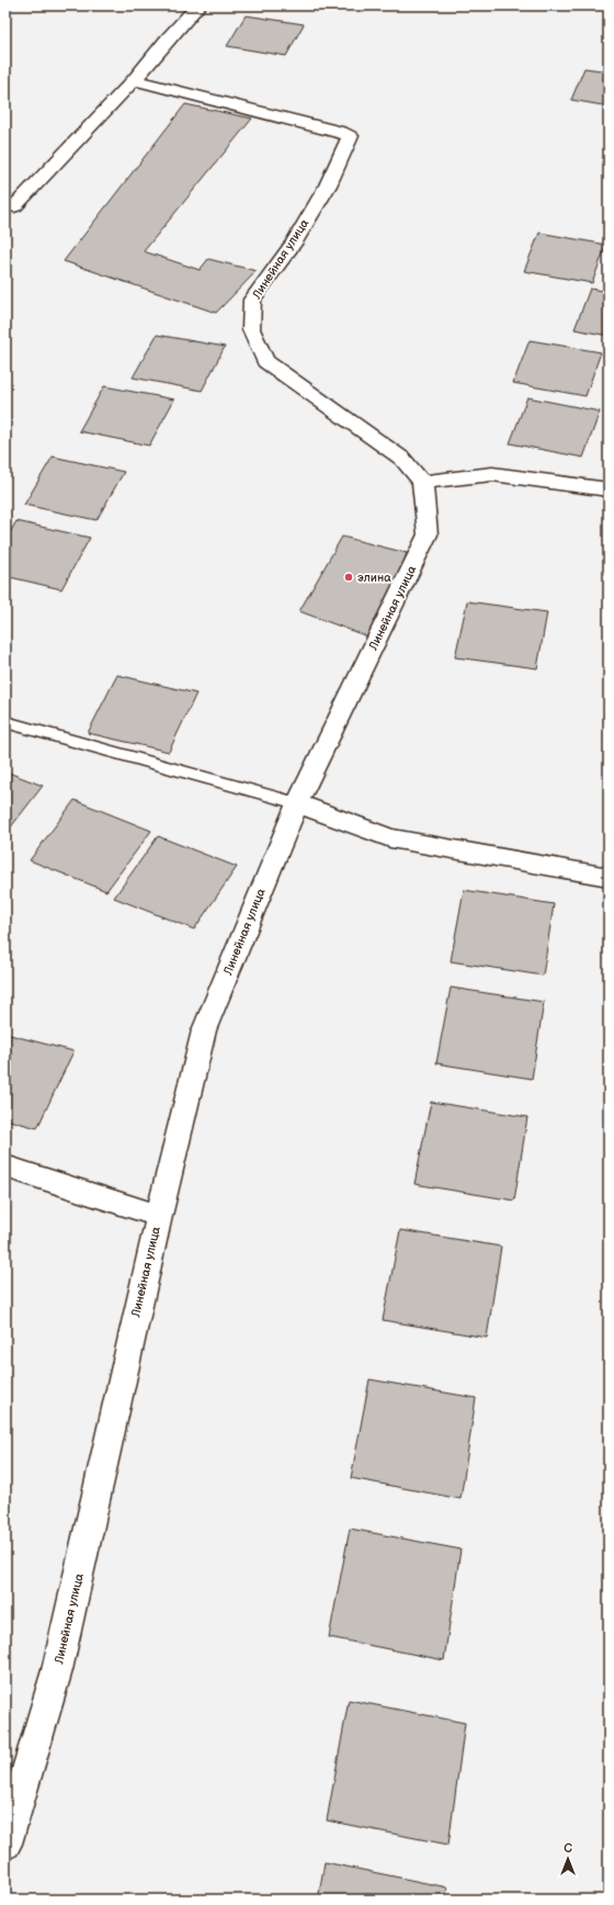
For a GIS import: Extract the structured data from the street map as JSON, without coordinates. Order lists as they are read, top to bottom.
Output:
{
  "streets": {
    "street": ["Линейная улица"]
  },
  "places": ["элина"],
  "north": "top"
}
